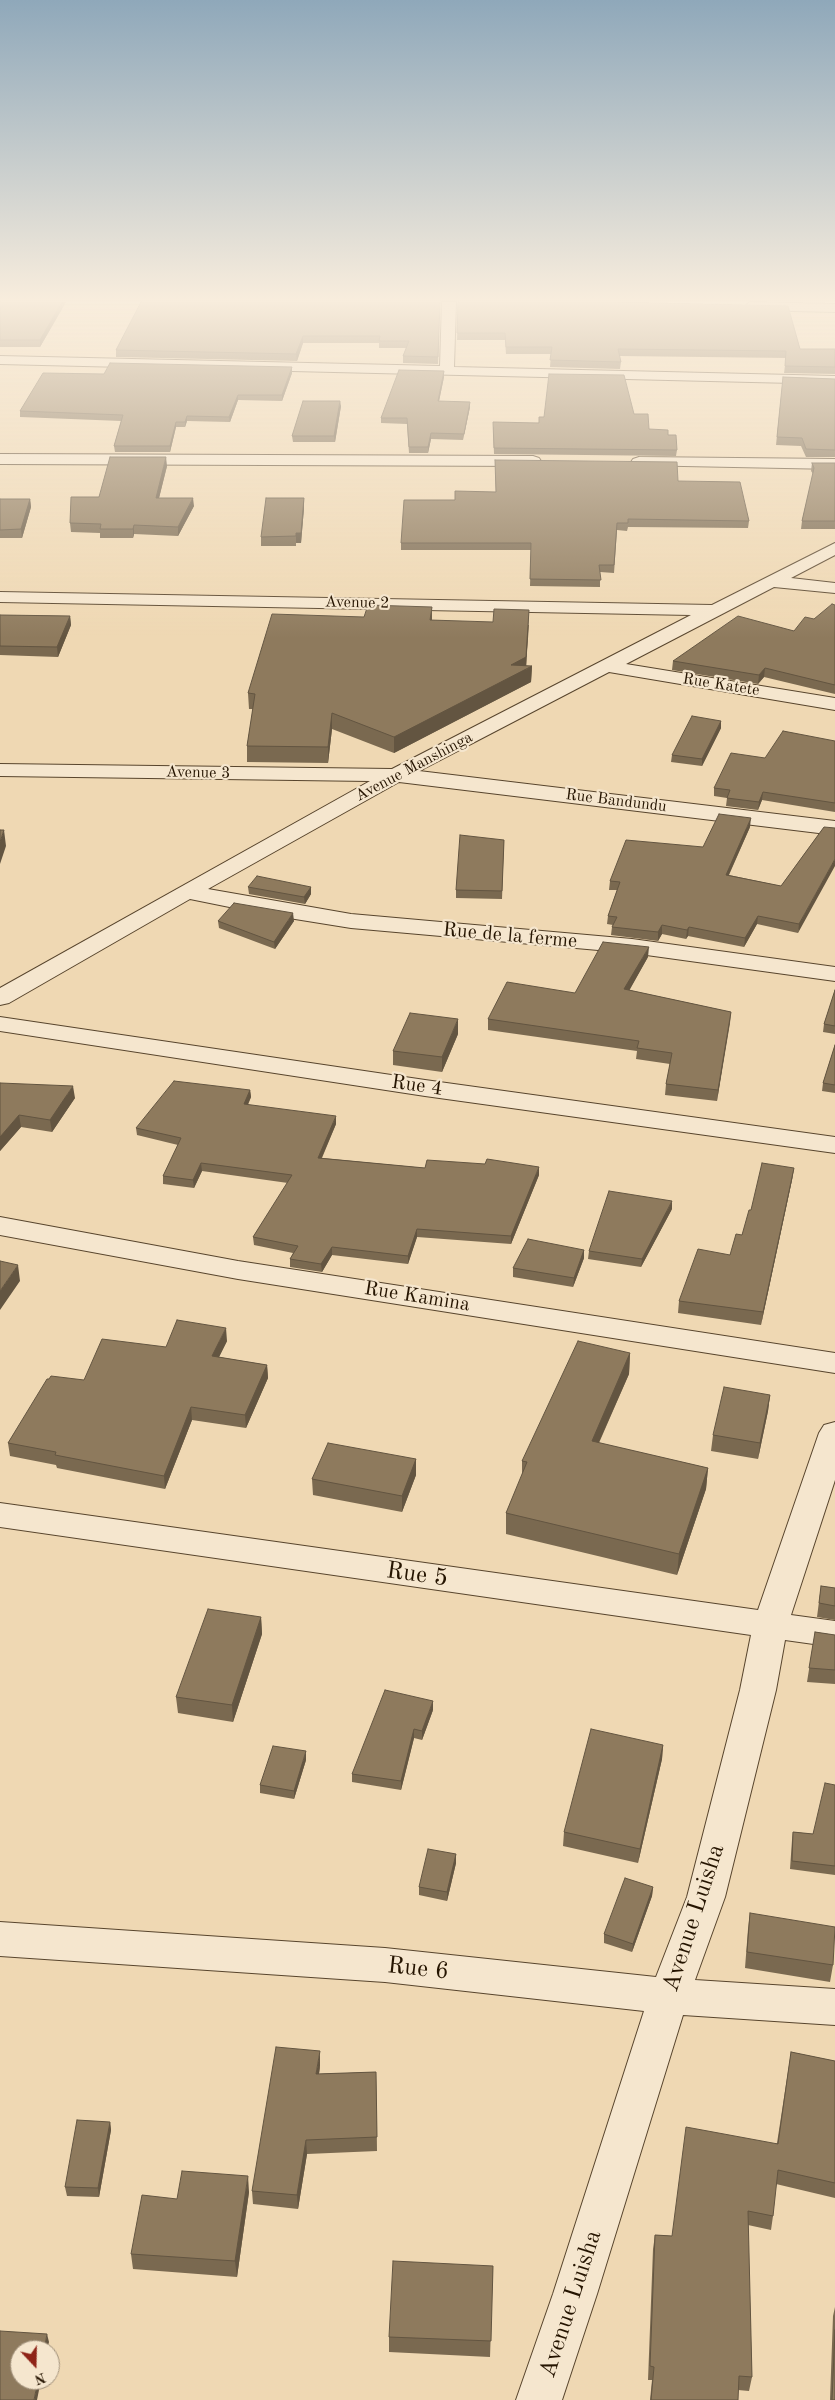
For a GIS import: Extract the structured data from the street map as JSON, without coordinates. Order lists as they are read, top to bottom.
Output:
{
  "streets": {
    "street": [
      "Avenue 2",
      "Rue Katete",
      "Avenue Manshinga",
      "Avenue 3",
      "Rue Bandundu",
      "Rue de la ferme",
      "Rue 4",
      "Rue Kamina",
      "Rue 5",
      "Avenue Luisha",
      "Rue 6"
    ]
  },
  "crossings": [
    ["Avenue 2", "Avenue Manshinga"],
    ["Rue Katete", "Avenue Manshinga"],
    ["Avenue Manshinga", "Avenue 3"],
    ["Avenue Manshinga", "Rue Bandundu"],
    ["Avenue Manshinga", "Rue de la ferme"],
    ["Avenue 3", "Rue Bandundu"],
    ["Rue 5", "Avenue Luisha"],
    ["Avenue Luisha", "Rue 6"]
  ],
  "north": "bottom"
}
